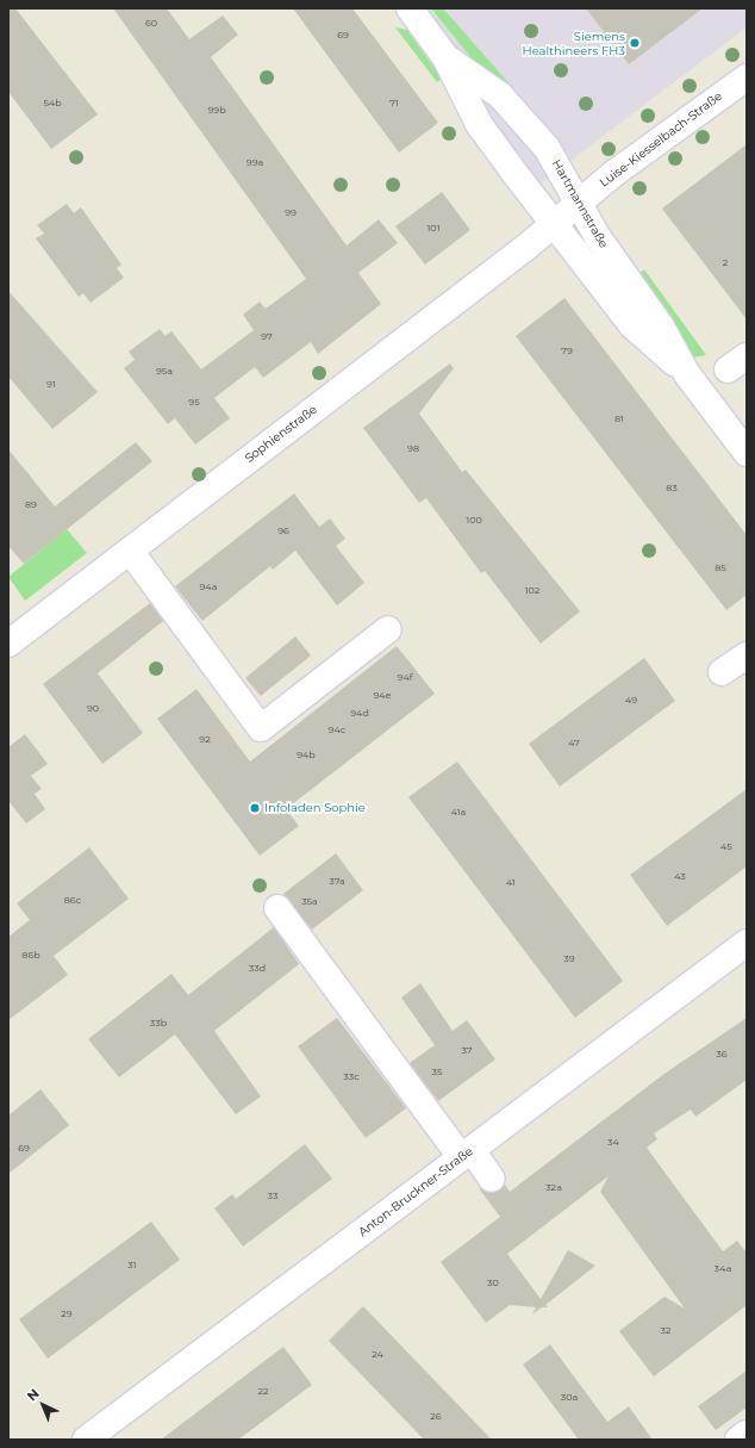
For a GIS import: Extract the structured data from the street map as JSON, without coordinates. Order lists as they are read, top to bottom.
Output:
{
  "streets": {
    "street": [
      "Luise-Kiesselbach-Straße",
      "Hartmannstraße",
      "Sophienstraße",
      "Anton-Bruckner-Straße"
    ]
  },
  "crossings": [
    ["Luise-Kiesselbach-Straße", "Hartmannstraße"],
    ["Luise-Kiesselbach-Straße", "Sophienstraße"],
    ["Hartmannstraße", "Sophienstraße"]
  ],
  "places": ["Siemens Healthineers FH3", "Infoladen Sophie"],
  "house_numbers": [
    "60",
    "69",
    "54b",
    "71",
    "99b",
    "99a",
    "99",
    "101",
    "2",
    "97",
    "79",
    "95a",
    "91",
    "95",
    "81",
    "98",
    "83",
    "89",
    "100",
    "96",
    "85",
    "94a",
    "102",
    "94f",
    "94e",
    "49",
    "90",
    "94d",
    "94c",
    "92",
    "47",
    "94b",
    "41a",
    "45",
    "43",
    "37a",
    "41",
    "86c",
    "35a",
    "86b",
    "39",
    "33d",
    "33b",
    "37",
    "36",
    "35",
    "33c",
    "34",
    "69",
    "32a",
    "33",
    "31",
    "34a",
    "30",
    "29",
    "32",
    "24",
    "22",
    "30a",
    "26"
  ],
  "north": "top left"
}
